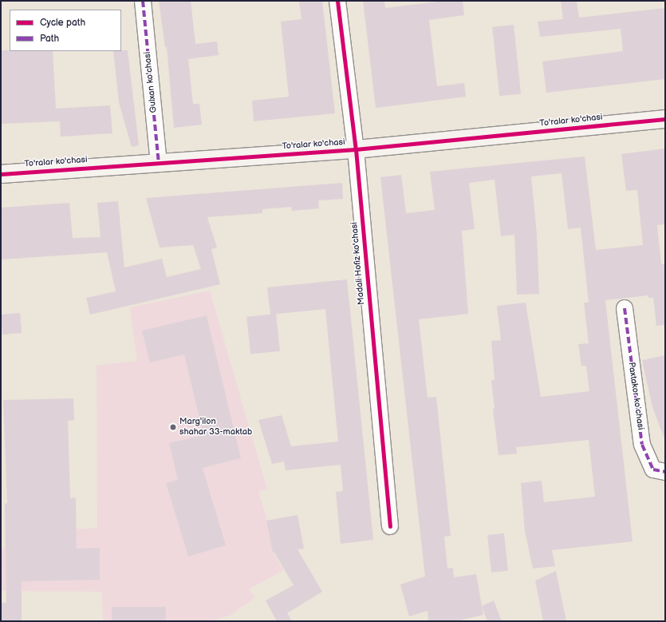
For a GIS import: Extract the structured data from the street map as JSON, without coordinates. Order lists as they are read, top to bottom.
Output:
{
  "streets": {
    "street": [
      "Gulxan ko'chasi",
      "To'ralar ko'chasi",
      "Madali Hofiz ko'chasi",
      "Paxtakor koʻchasi"
    ]
  },
  "crossings": [
    ["Gulxan ko'chasi", "To'ralar ko'chasi"],
    ["To'ralar ko'chasi", "Madali Hofiz ko'chasi"]
  ],
  "places": ["Marg'ilon shahar 33-maktab"],
  "legend": ["Cycle path", "Path"]
}
